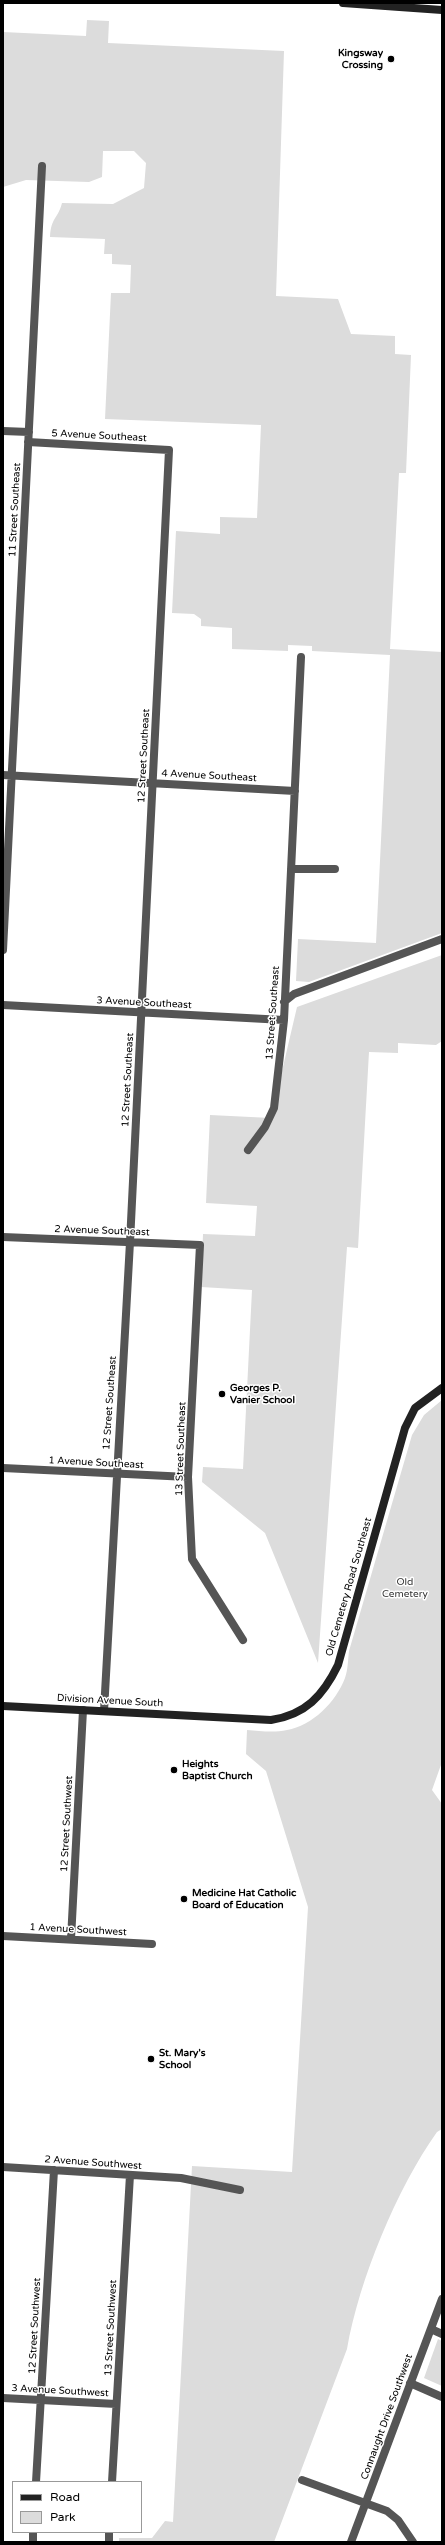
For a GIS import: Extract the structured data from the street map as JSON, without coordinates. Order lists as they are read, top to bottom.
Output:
{
  "streets": {
    "street": [
      "5 Avenue Southeast",
      "11 Street Southeast",
      "12 Street Southeast",
      "4 Avenue Southeast",
      "3 Avenue Southeast",
      "13 Street Southeast",
      "2 Avenue Southeast",
      "1 Avenue Southeast",
      "Old Cemetery Road Southeast",
      "Division Avenue South",
      "12 Street Southwest",
      "1 Avenue Southwest",
      "2 Avenue Southwest",
      "13 Street Southwest",
      "3 Avenue Southwest",
      "Connaught Drive Southwest"
    ]
  },
  "crossings": [
    ["5 Avenue Southeast", "11 Street Southeast"],
    ["5 Avenue Southeast", "12 Street Southeast"],
    ["11 Street Southeast", "4 Avenue Southeast"],
    ["12 Street Southeast", "4 Avenue Southeast"],
    ["12 Street Southeast", "3 Avenue Southeast"],
    ["12 Street Southeast", "2 Avenue Southeast"],
    ["12 Street Southeast", "1 Avenue Southeast"],
    ["12 Street Southeast", "Division Avenue South"],
    ["4 Avenue Southeast", "13 Street Southeast"],
    ["3 Avenue Southeast", "13 Street Southeast"],
    ["13 Street Southeast", "2 Avenue Southeast"],
    ["13 Street Southeast", "1 Avenue Southeast"],
    ["Old Cemetery Road Southeast", "Division Avenue South"],
    ["Division Avenue South", "12 Street Southwest"],
    ["12 Street Southwest", "1 Avenue Southwest"],
    ["12 Street Southwest", "2 Avenue Southwest"],
    ["12 Street Southwest", "3 Avenue Southwest"],
    ["2 Avenue Southwest", "13 Street Southwest"],
    ["13 Street Southwest", "3 Avenue Southwest"]
  ],
  "parks": ["Old Cemetery"],
  "places": [
    "Kingsway Crossing",
    "Georges P. Vanier School",
    "Heights Baptist Church",
    "Medicine Hat Catholic Board of Education",
    "St. Mary's School"
  ],
  "legend": ["Road", "Park"]
}
